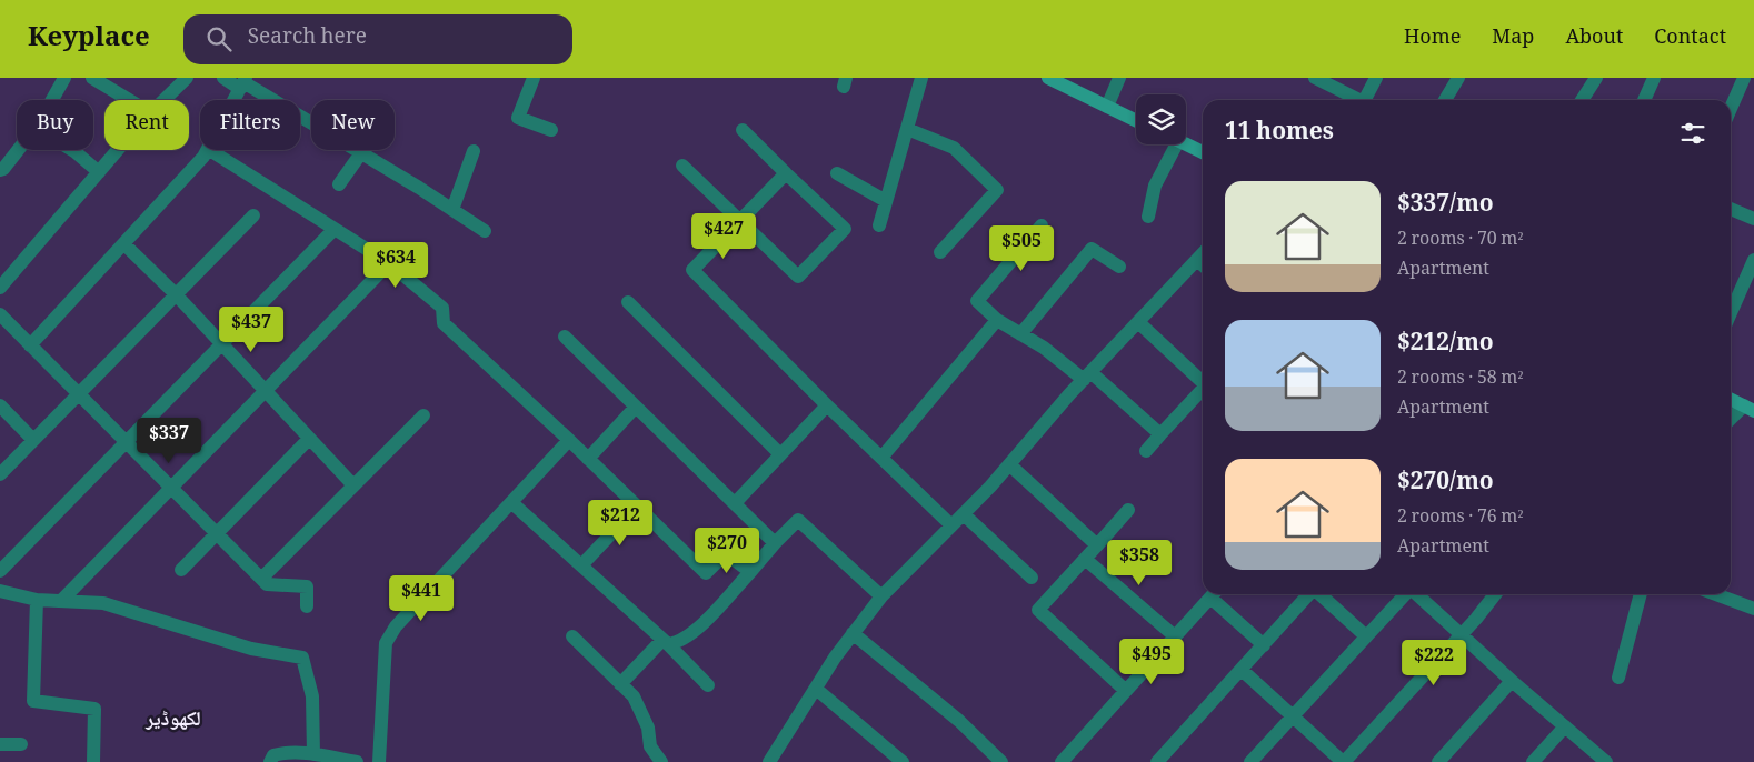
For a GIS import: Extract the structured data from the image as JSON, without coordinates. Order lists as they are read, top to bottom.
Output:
{
  "districts": ["لکھوڈیر"],
  "page": {
    "header": "Keyplace",
    "search": "Search here",
    "nav": [
      "Home",
      "Map",
      "About",
      "Contact"
    ],
    "chip": [
      "Buy",
      "Rent",
      "Filters",
      "New"
    ],
    "heading": "11 homes",
    "list": [
      {
        "name": "$337/mo",
        "note": "2 rooms · 70 m² · Apartment"
      },
      {
        "name": "$212/mo",
        "note": "2 rooms · 58 m² · Apartment"
      },
      {
        "name": "$270/mo",
        "note": "2 rooms · 76 m² · Apartment"
      }
    ],
    "price": [
      "$427",
      "$505",
      "$634",
      "$437",
      "$337",
      "$212",
      "$270",
      "$358",
      "$441",
      "$495",
      "$222"
    ]
  }
}
